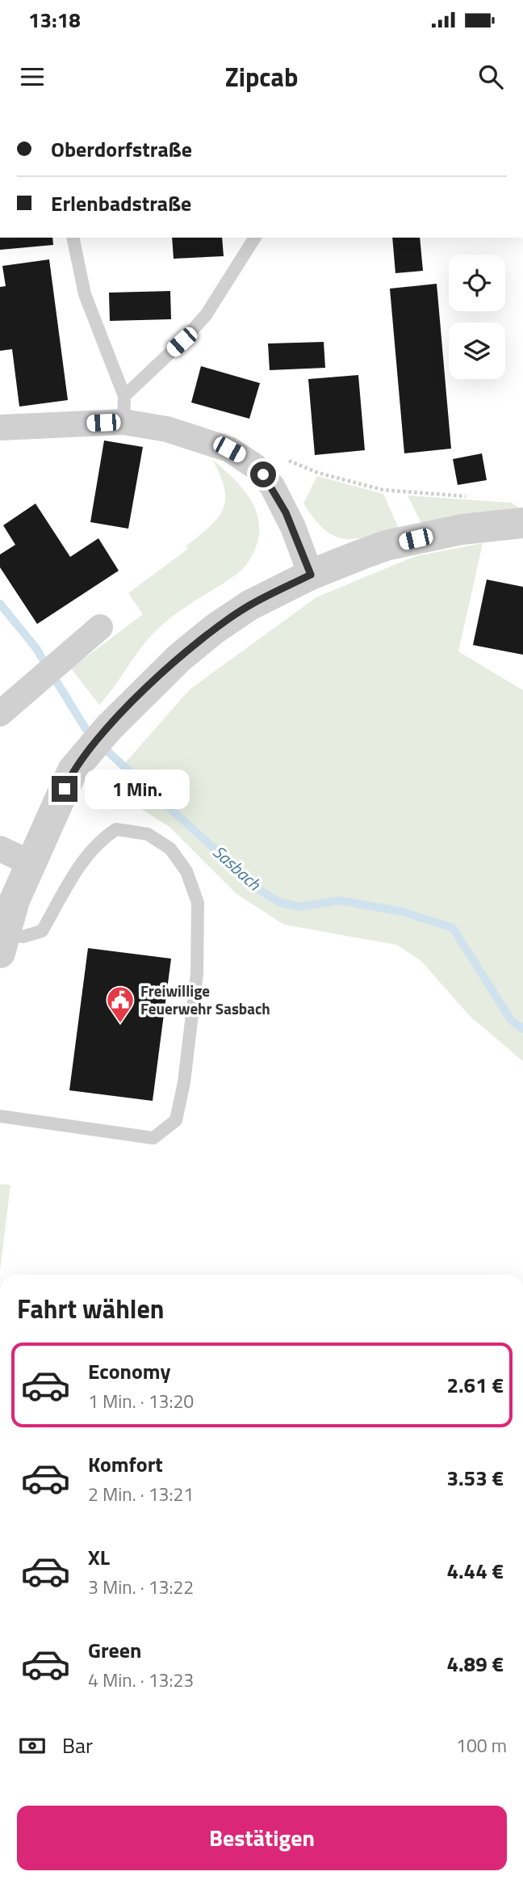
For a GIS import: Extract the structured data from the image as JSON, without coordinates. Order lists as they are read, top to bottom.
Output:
{
  "water": ["Sasbach"],
  "places": {
    "public building": ["Freiwillige Feuerwehr Sasbach"]
  },
  "page": {
    "status": "13:18",
    "header": "Zipcab",
    "banner": ["Oberdorfstraße", "Erlenbadstraße"],
    "bubble": "1 Min.",
    "heading": "Fahrt wählen",
    "list": [
      {
        "name": "Economy",
        "note": "1 Min. · 13:20",
        "value": "2.61 €"
      },
      {
        "name": "Komfort",
        "note": "2 Min. · 13:21",
        "value": "3.53 €"
      },
      {
        "name": "XL",
        "note": "3 Min. · 13:22",
        "value": "4.44 €"
      },
      {
        "name": "Green",
        "note": "4 Min. · 13:23",
        "value": "4.89 €"
      }
    ],
    "pay": ["Bar", "100 m"],
    "buttons": "Bestätigen"
  }
}
